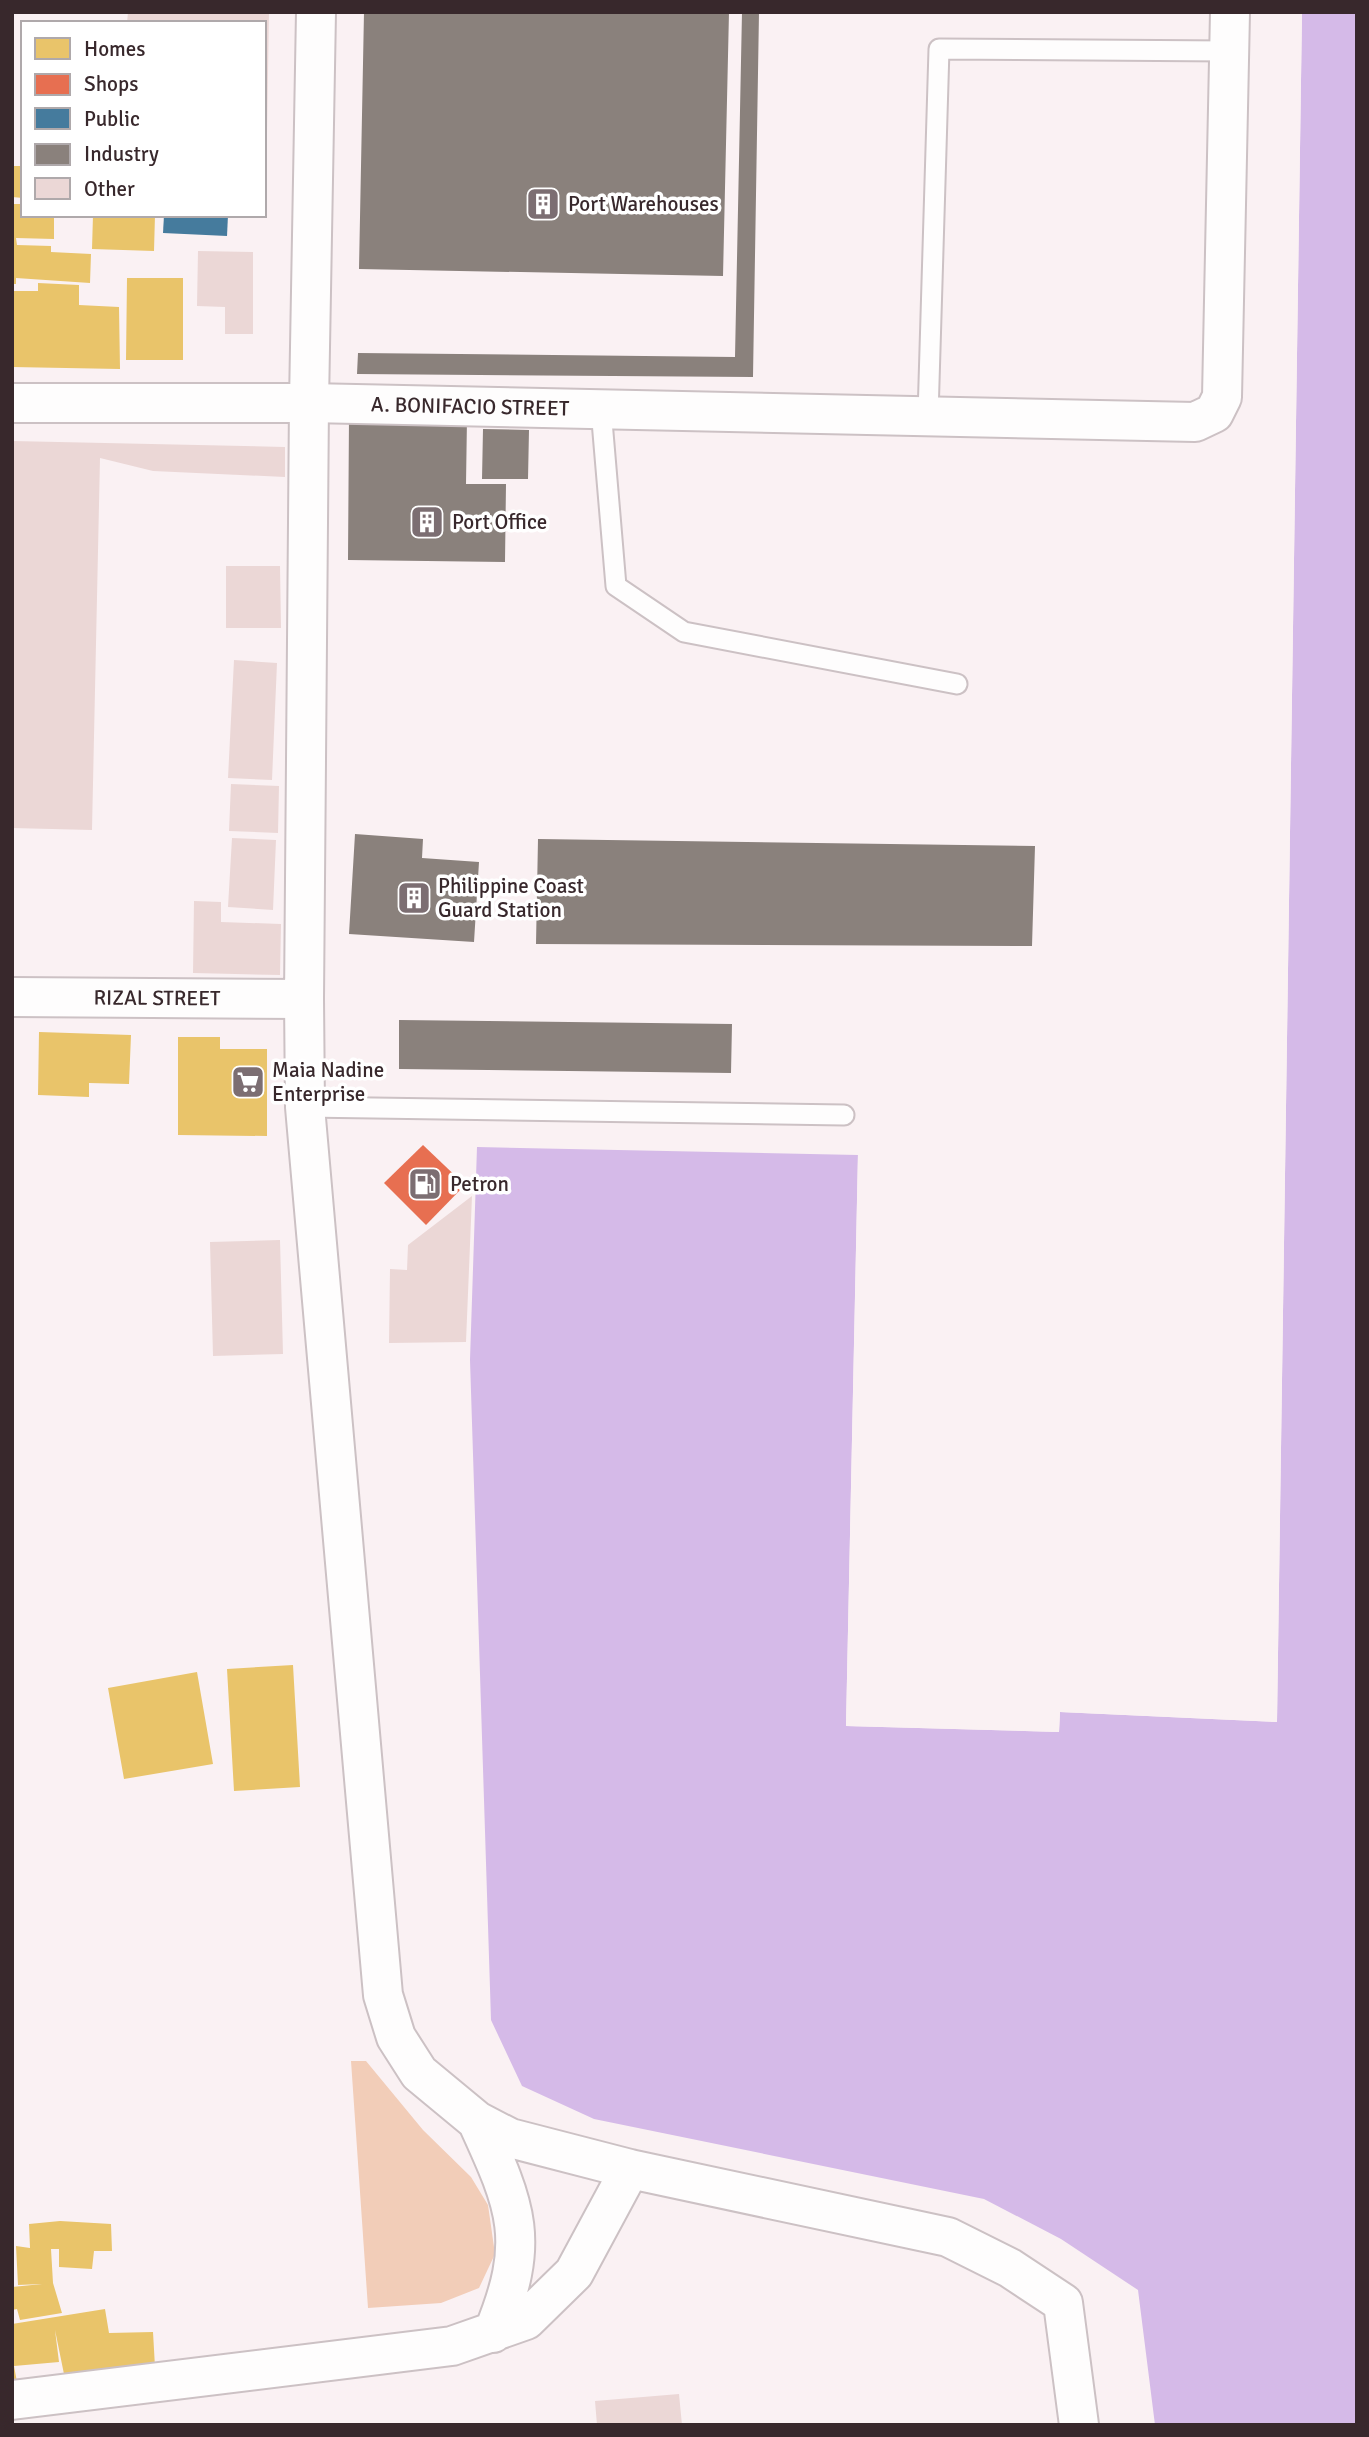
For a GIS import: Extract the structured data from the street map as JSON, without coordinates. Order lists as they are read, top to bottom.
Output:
{
  "streets": {
    "street": ["A. BONIFACIO STREET", "RIZAL STREET"]
  },
  "places": {
    "building": ["Port Warehouses", "Port Office", "Philippine Coast Guard Station"],
    "supermarket": ["Maia Nadine Enterprise"],
    "fuel station": ["Petron"]
  },
  "legend": [
    "Homes",
    "Shops",
    "Public",
    "Industry",
    "Other"
  ]
}
